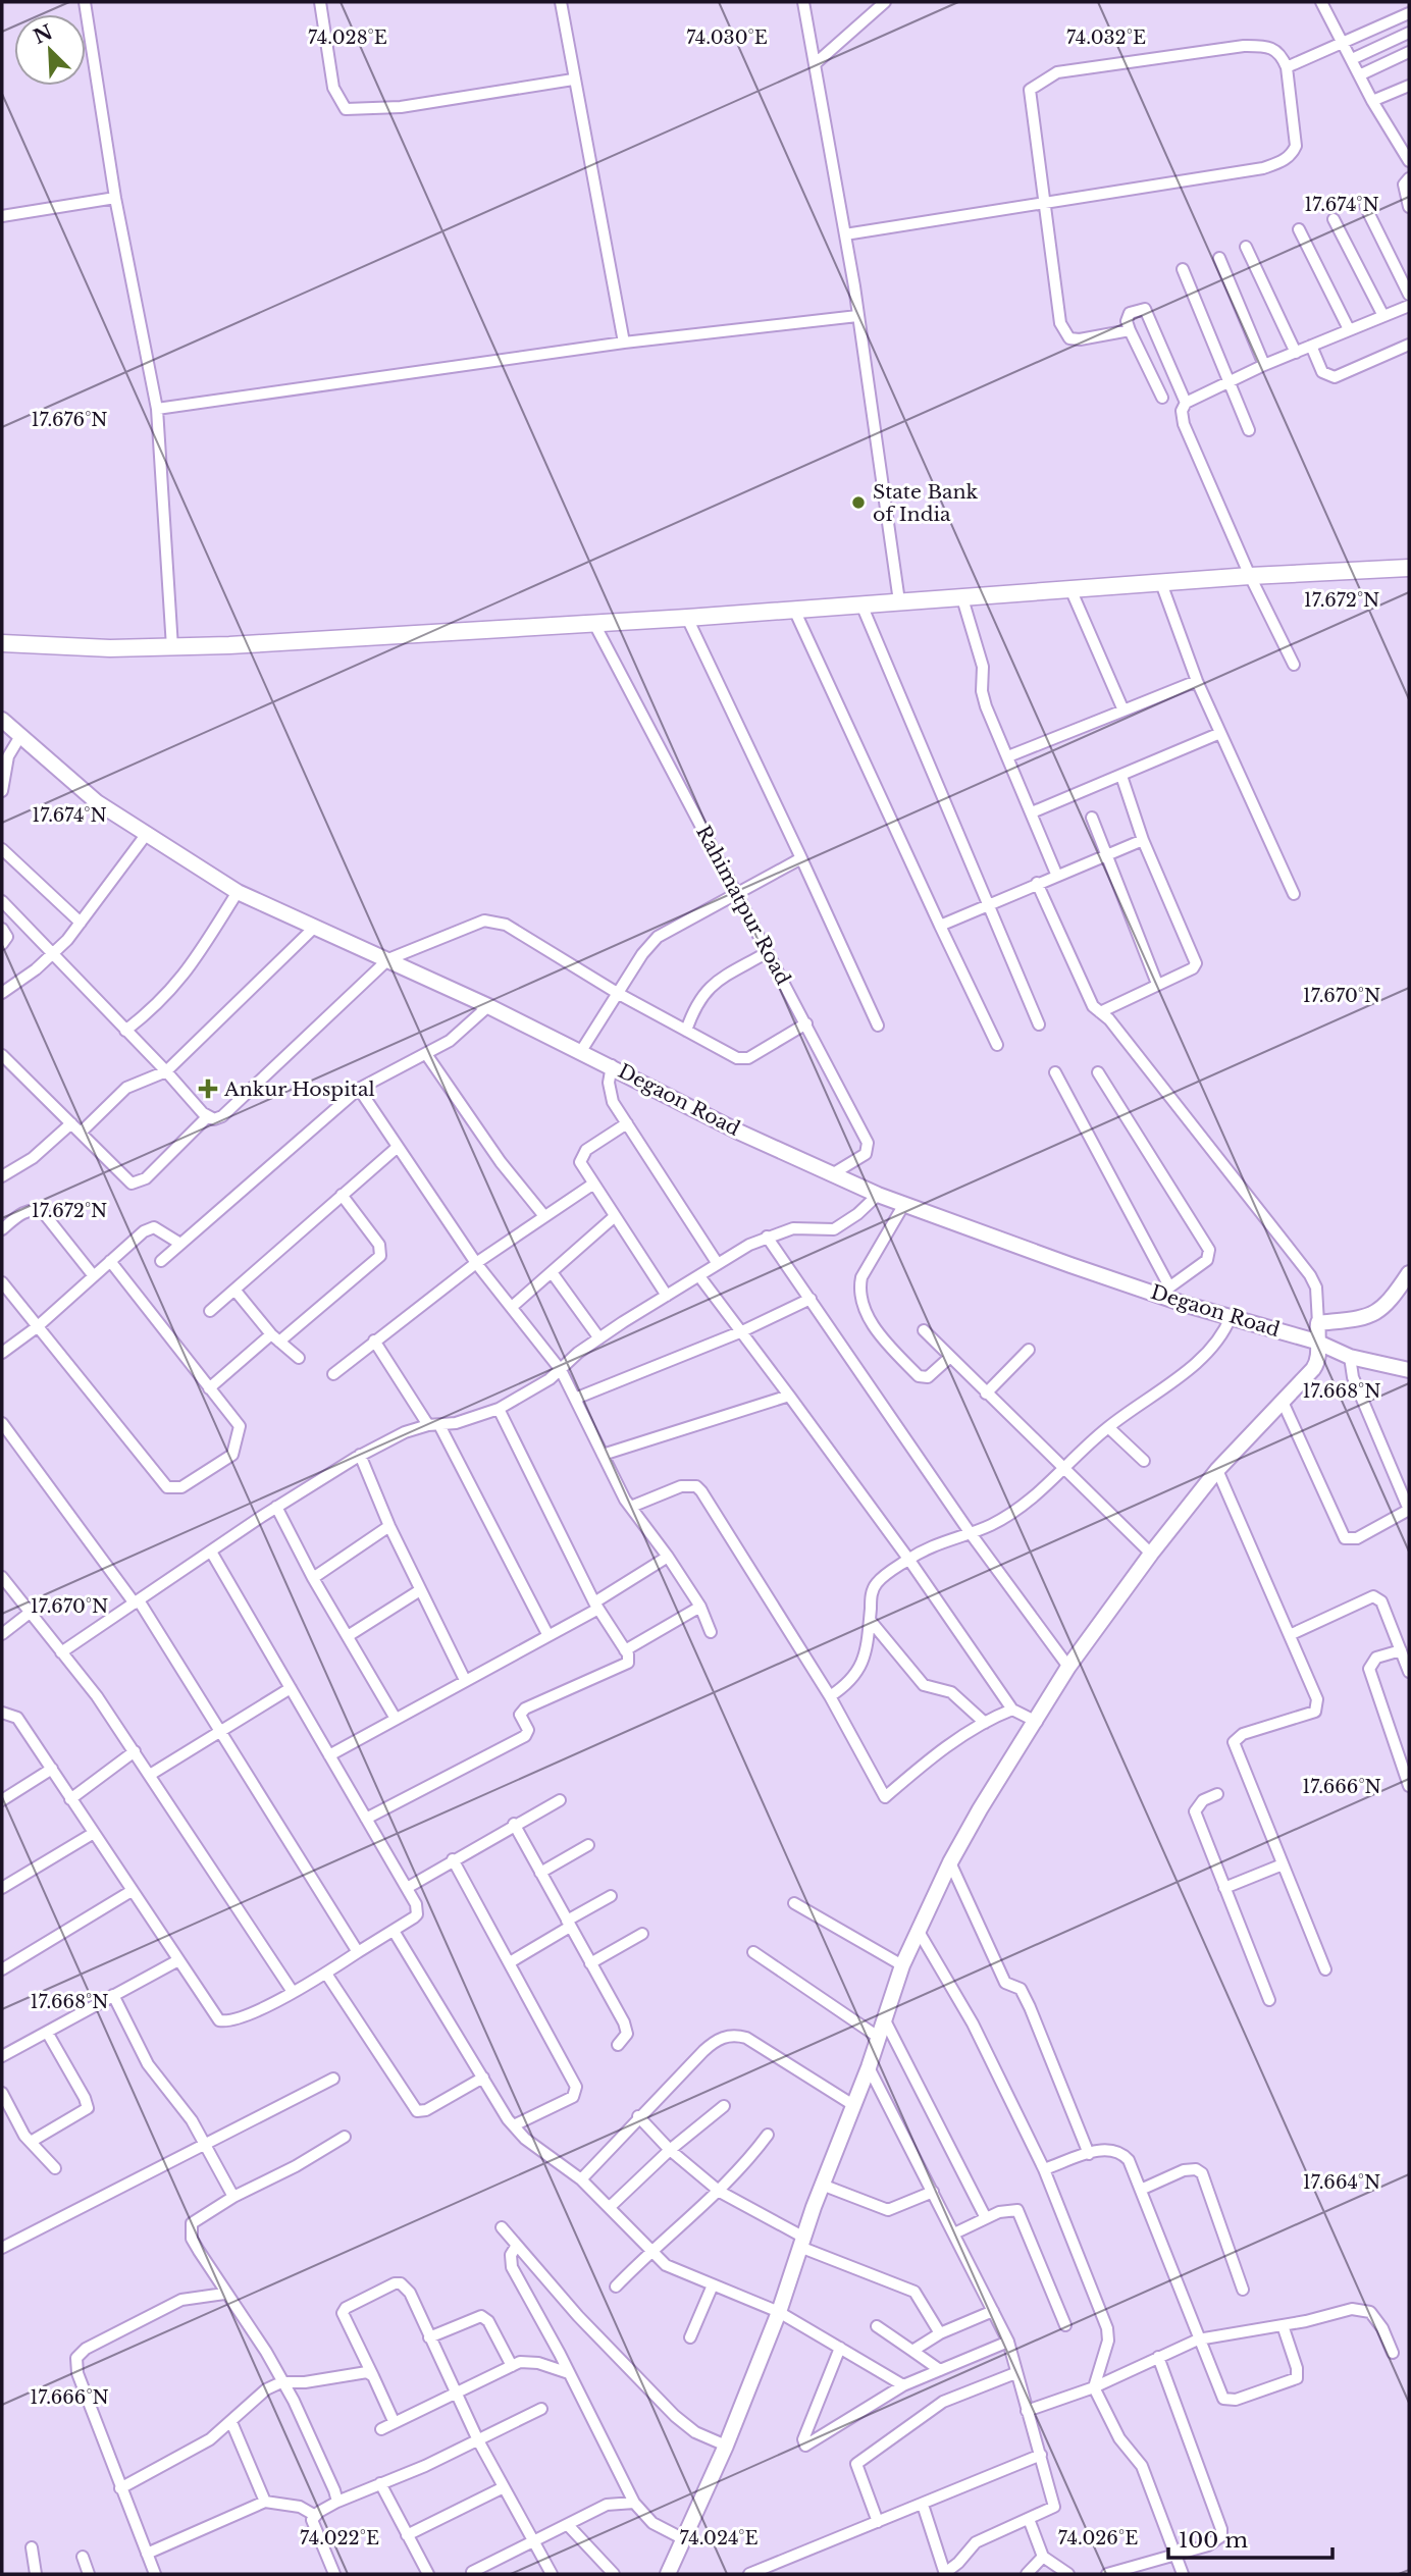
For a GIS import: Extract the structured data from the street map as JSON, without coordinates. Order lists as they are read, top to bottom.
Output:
{
  "streets": {
    "street": ["Rahimatpur Road", "Degaon Road"]
  },
  "crossings": [
    ["Rahimatpur Road", "Degaon Road"]
  ],
  "places": {
    "other": ["State Bank of India"],
    "health": ["Ankur Hospital"]
  },
  "scale_bar": "100 m",
  "north": "top left",
  "coordinates": [
    "74.028°E",
    "74.032°E",
    "74.030°E",
    "17.674°N",
    "17.676°N",
    "17.672°N",
    "17.670°N",
    "17.668°N",
    "17.666°N",
    "17.664°N",
    "74.022°E",
    "74.024°E",
    "74.026°E"
  ]
}
